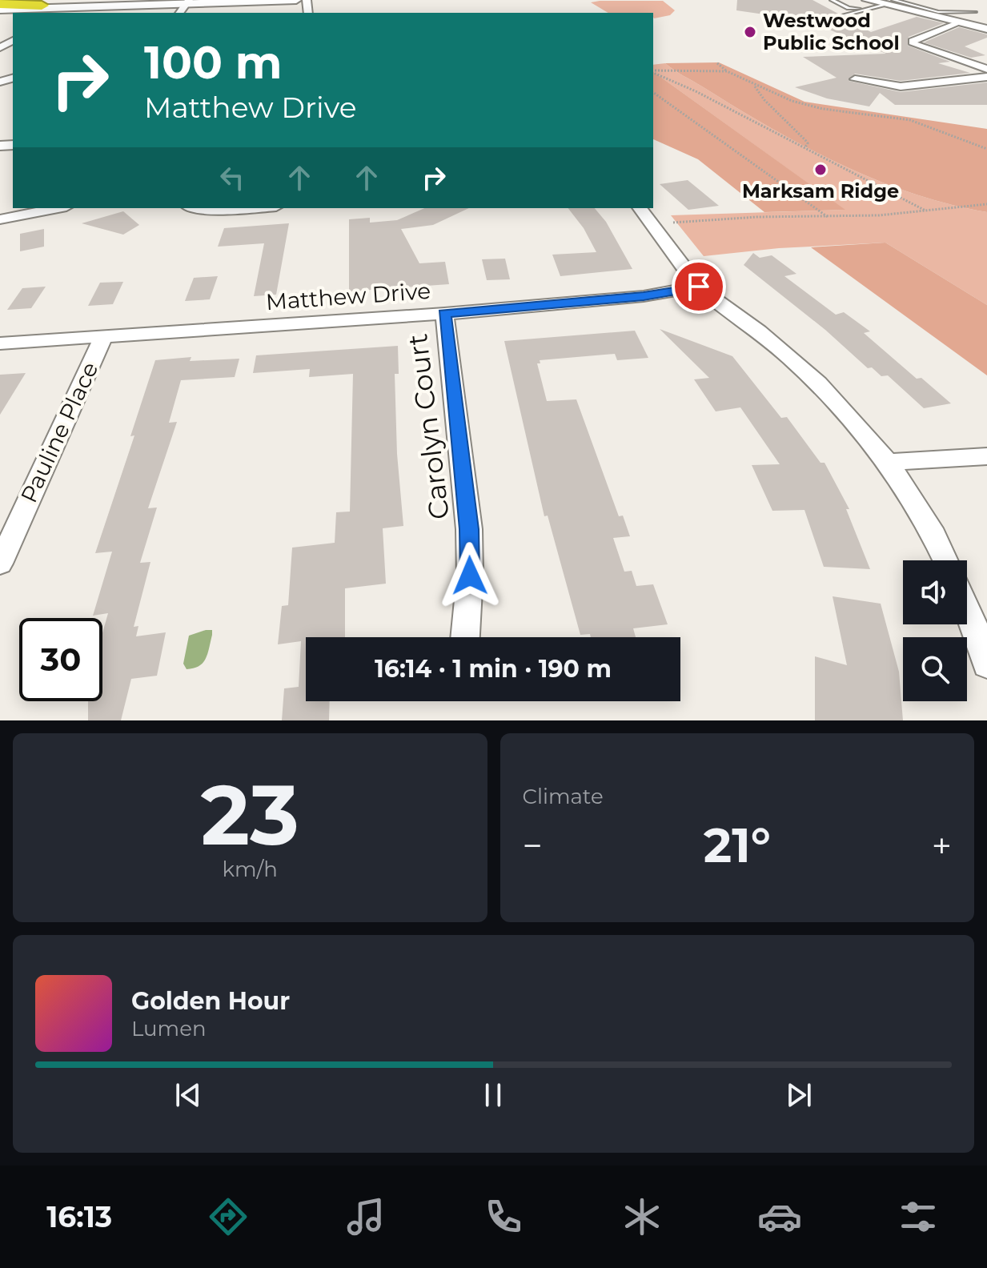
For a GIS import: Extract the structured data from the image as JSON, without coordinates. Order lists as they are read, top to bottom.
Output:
{
  "streets": {
    "street": ["Matthew Drive", "Carolyn Court", "Pauline Place"]
  },
  "crossings": [
    ["Matthew Drive", "Carolyn Court"],
    ["Matthew Drive", "Pauline Place"]
  ],
  "places": ["Westwood Public School", "Marksam Ridge"],
  "page": {
    "turn": ["100 m", "Matthew Drive"],
    "limit": "30",
    "trip": "16:14 · 1 min · 190 m",
    "tile": [
      ["23", "km/h"],
      "Climate"
    ],
    "heat": ["−", "21°", "+"],
    "song": ["Golden Hour", "Lumen"],
    "tabs": "16:13"
  }
}
